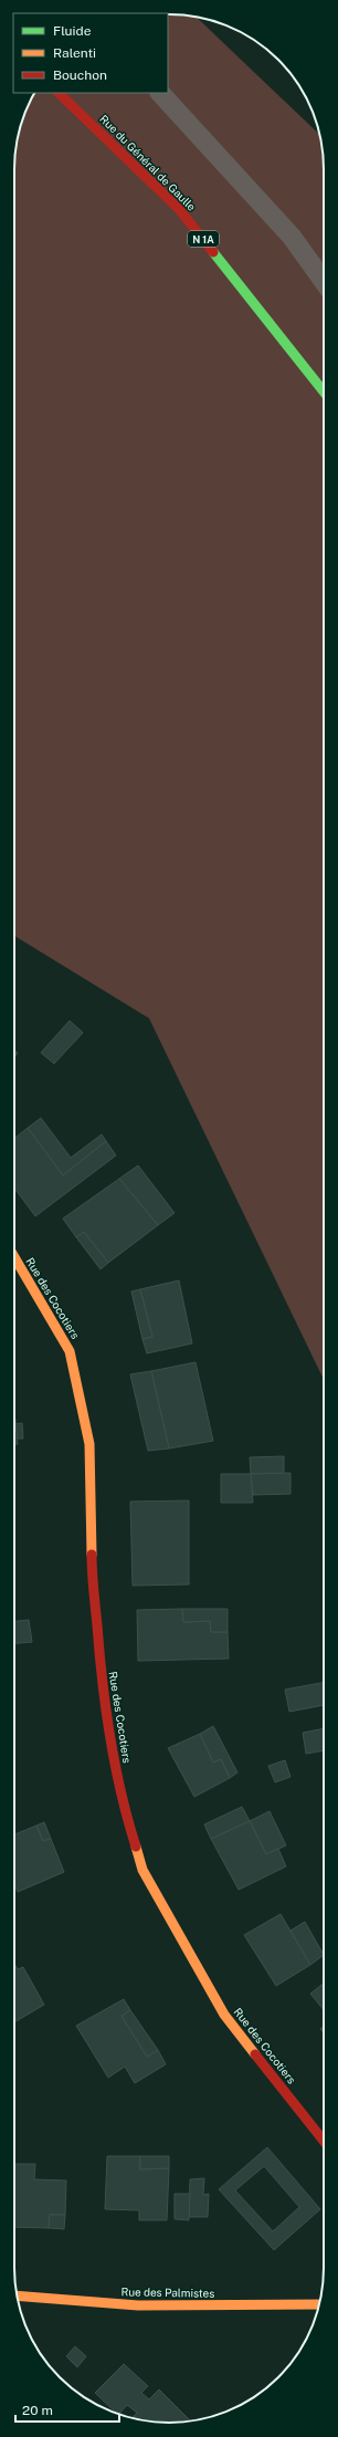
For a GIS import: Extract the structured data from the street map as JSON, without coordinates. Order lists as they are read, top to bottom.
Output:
{
  "streets": {
    "street": [
      "Rue du Général de Gaulle",
      "N 1A",
      "Rue des Cocotiers",
      "Rue des Palmistes"
    ]
  },
  "legend": ["Fluide", "Ralenti", "Bouchon"],
  "scale_bar": "20 m"
}
